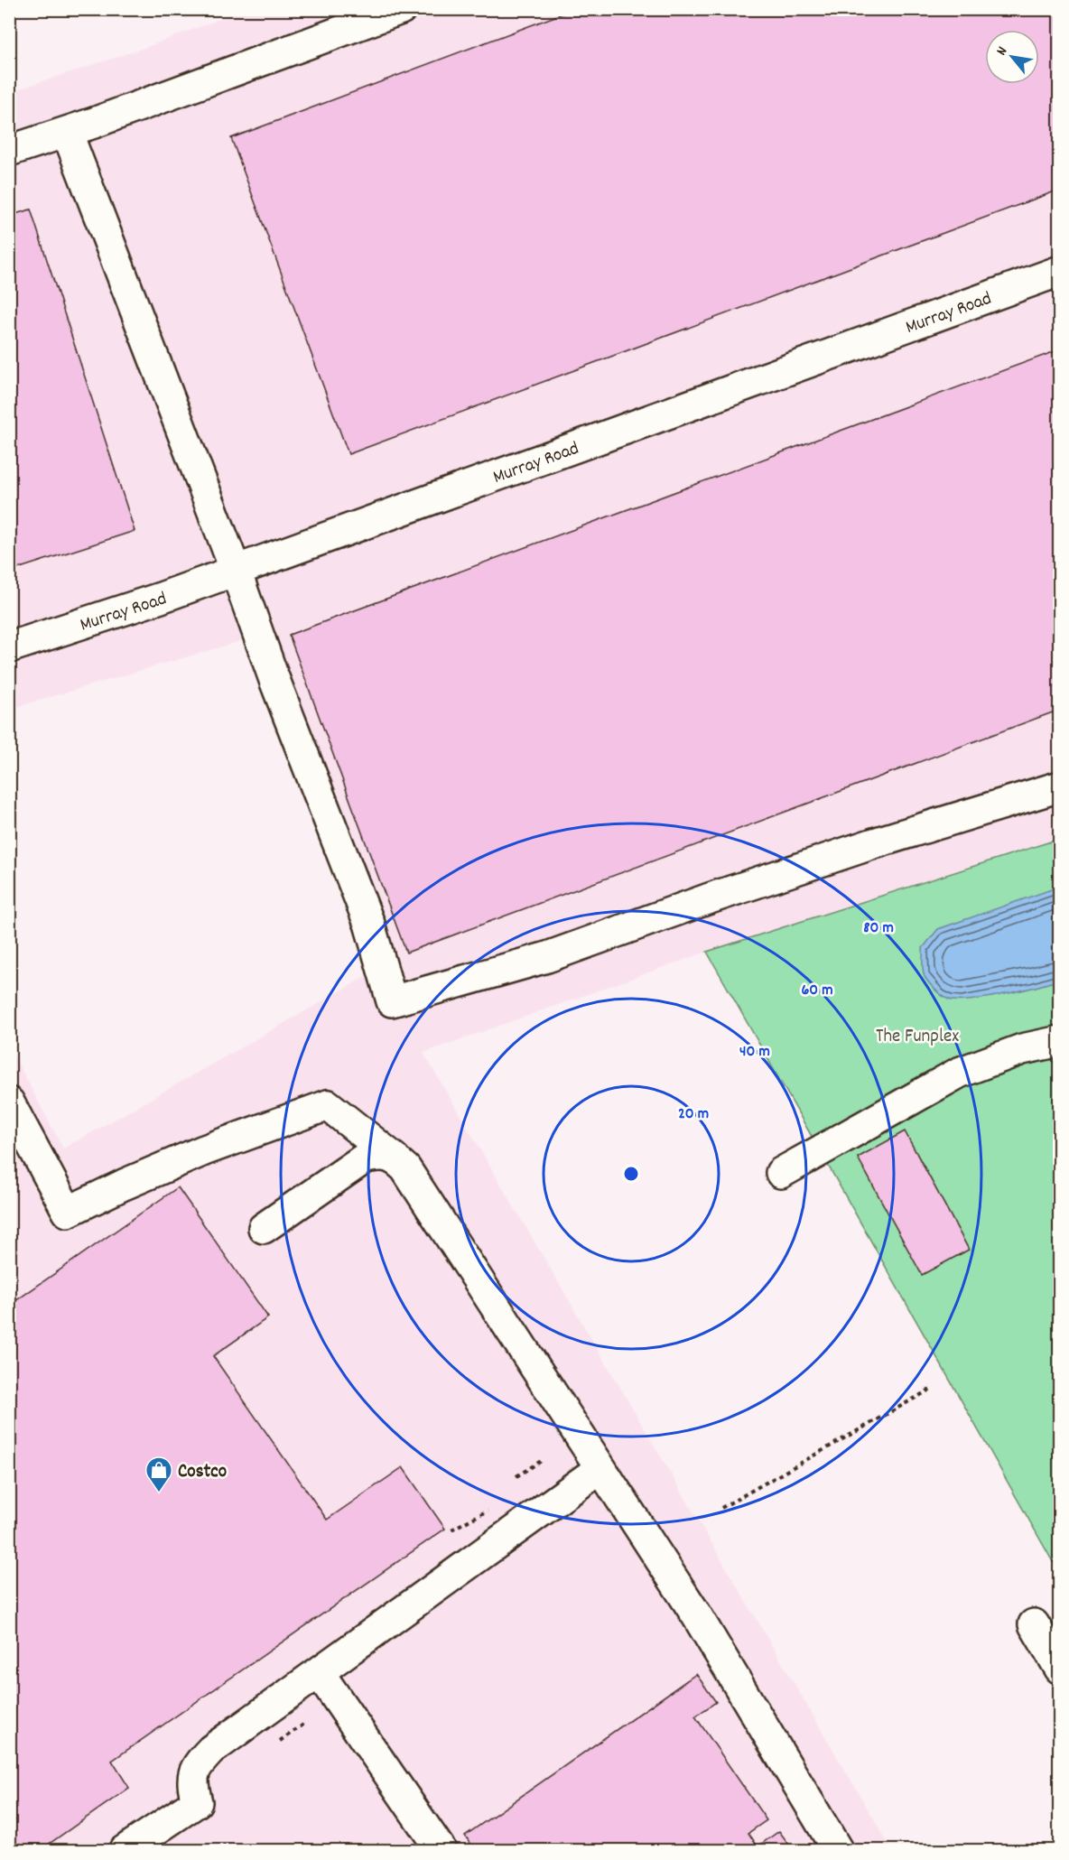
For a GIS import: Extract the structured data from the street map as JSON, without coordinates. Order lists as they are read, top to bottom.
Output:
{
  "streets": {
    "street": ["Murray Road"]
  },
  "parks": ["The Funplex"],
  "places": {
    "shop": ["Costco"]
  },
  "north": "top left",
  "rings": [
    "80 m",
    "60 m",
    "40 m",
    "20 m"
  ]
}
